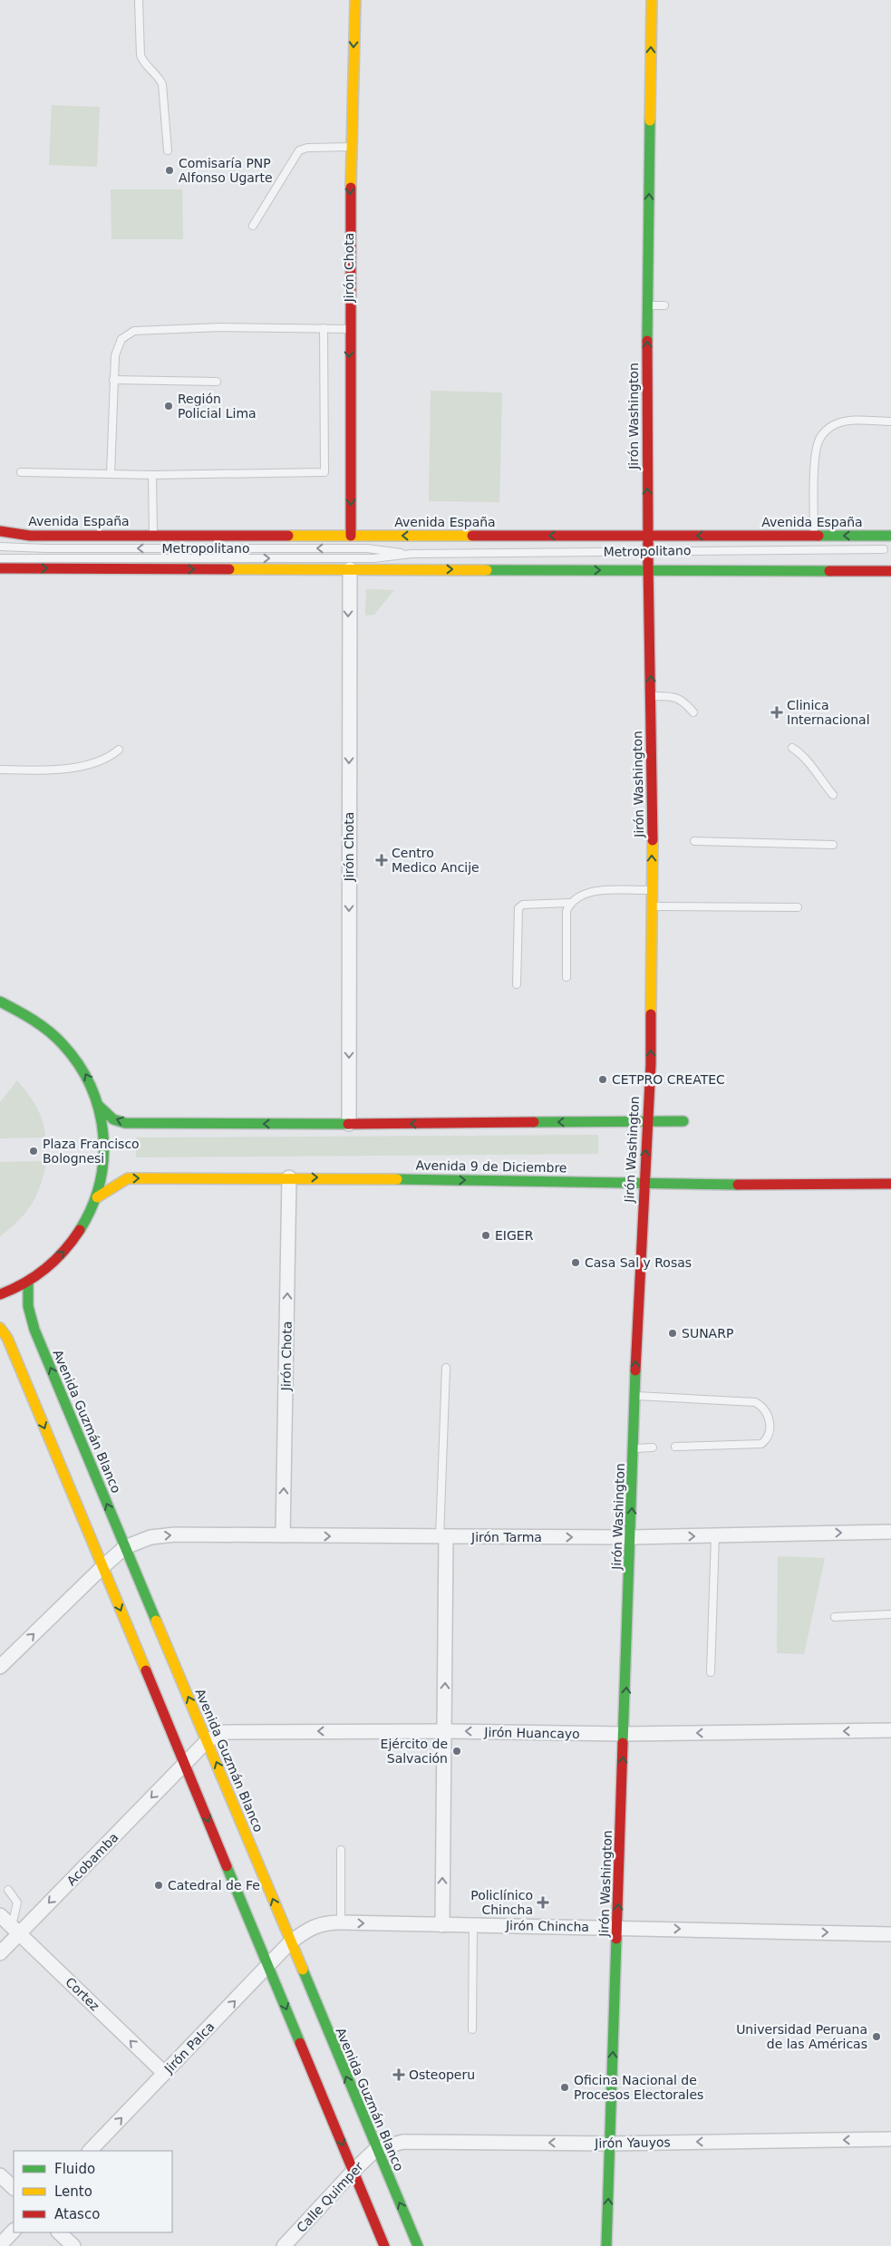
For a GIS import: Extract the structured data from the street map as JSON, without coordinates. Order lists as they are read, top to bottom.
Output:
{
  "streets": {
    "street": [
      "Jirón Chota",
      "Jirón Washington",
      "Avenida España",
      "Avenida 9 de Diciembre",
      "Avenida Guzmán Blanco",
      "Jirón Tarma",
      "Jirón Huancayo",
      "Acobamba",
      "Jirón Chincha",
      "Cortez",
      "Jirón Palca",
      "Jirón Yauyos",
      "Calle Quimper"
    ],
    "lane": ["Metropolitano"]
  },
  "crossings": [
    ["Jirón Chota", "Avenida España"],
    ["Jirón Chota", "Avenida 9 de Diciembre"],
    ["Jirón Chota", "Jirón Tarma"],
    ["Jirón Washington", "Avenida España"],
    ["Jirón Washington", "Avenida 9 de Diciembre"],
    ["Jirón Washington", "Jirón Tarma"],
    ["Jirón Washington", "Jirón Huancayo"],
    ["Jirón Washington", "Jirón Chincha"],
    ["Jirón Washington", "Jirón Yauyos"],
    ["Avenida Guzmán Blanco", "Jirón Tarma"],
    ["Avenida Guzmán Blanco", "Jirón Huancayo"],
    ["Avenida Guzmán Blanco", "Jirón Chincha"],
    ["Avenida Guzmán Blanco", "Jirón Palca"],
    ["Avenida Guzmán Blanco", "Jirón Yauyos"],
    ["Avenida Guzmán Blanco", "Calle Quimper"],
    ["Jirón Huancayo", "Acobamba"],
    ["Acobamba", "Cortez"],
    ["Jirón Chincha", "Jirón Palca"],
    ["Cortez", "Jirón Palca"],
    ["Jirón Yauyos", "Calle Quimper"]
  ],
  "one_way": [
    "Jirón Washington",
    "Jirón Tarma",
    "Jirón Huancayo",
    "Acobamba",
    "Jirón Chincha",
    "Cortez",
    "Jirón Palca",
    "Jirón Yauyos"
  ],
  "places": {
    "other": [
      "Comisaría PNP Alfonso Ugarte",
      "Región Policial Lima",
      "CETPRO CREATEC",
      "Plaza Francisco Bolognesi",
      "EIGER",
      "Casa Sal y Rosas",
      "SUNARP",
      "Ejército de Salvación",
      "Catedral de Fe",
      "Universidad Peruana de las Américas",
      "Oficina Nacional de Procesos Electorales"
    ],
    "health": [
      "Clinica Internacional",
      "Centro Medico Ancije",
      "Policlínico Chincha",
      "Osteoperu"
    ]
  },
  "legend": ["Fluido", "Lento", "Atasco"]
}
